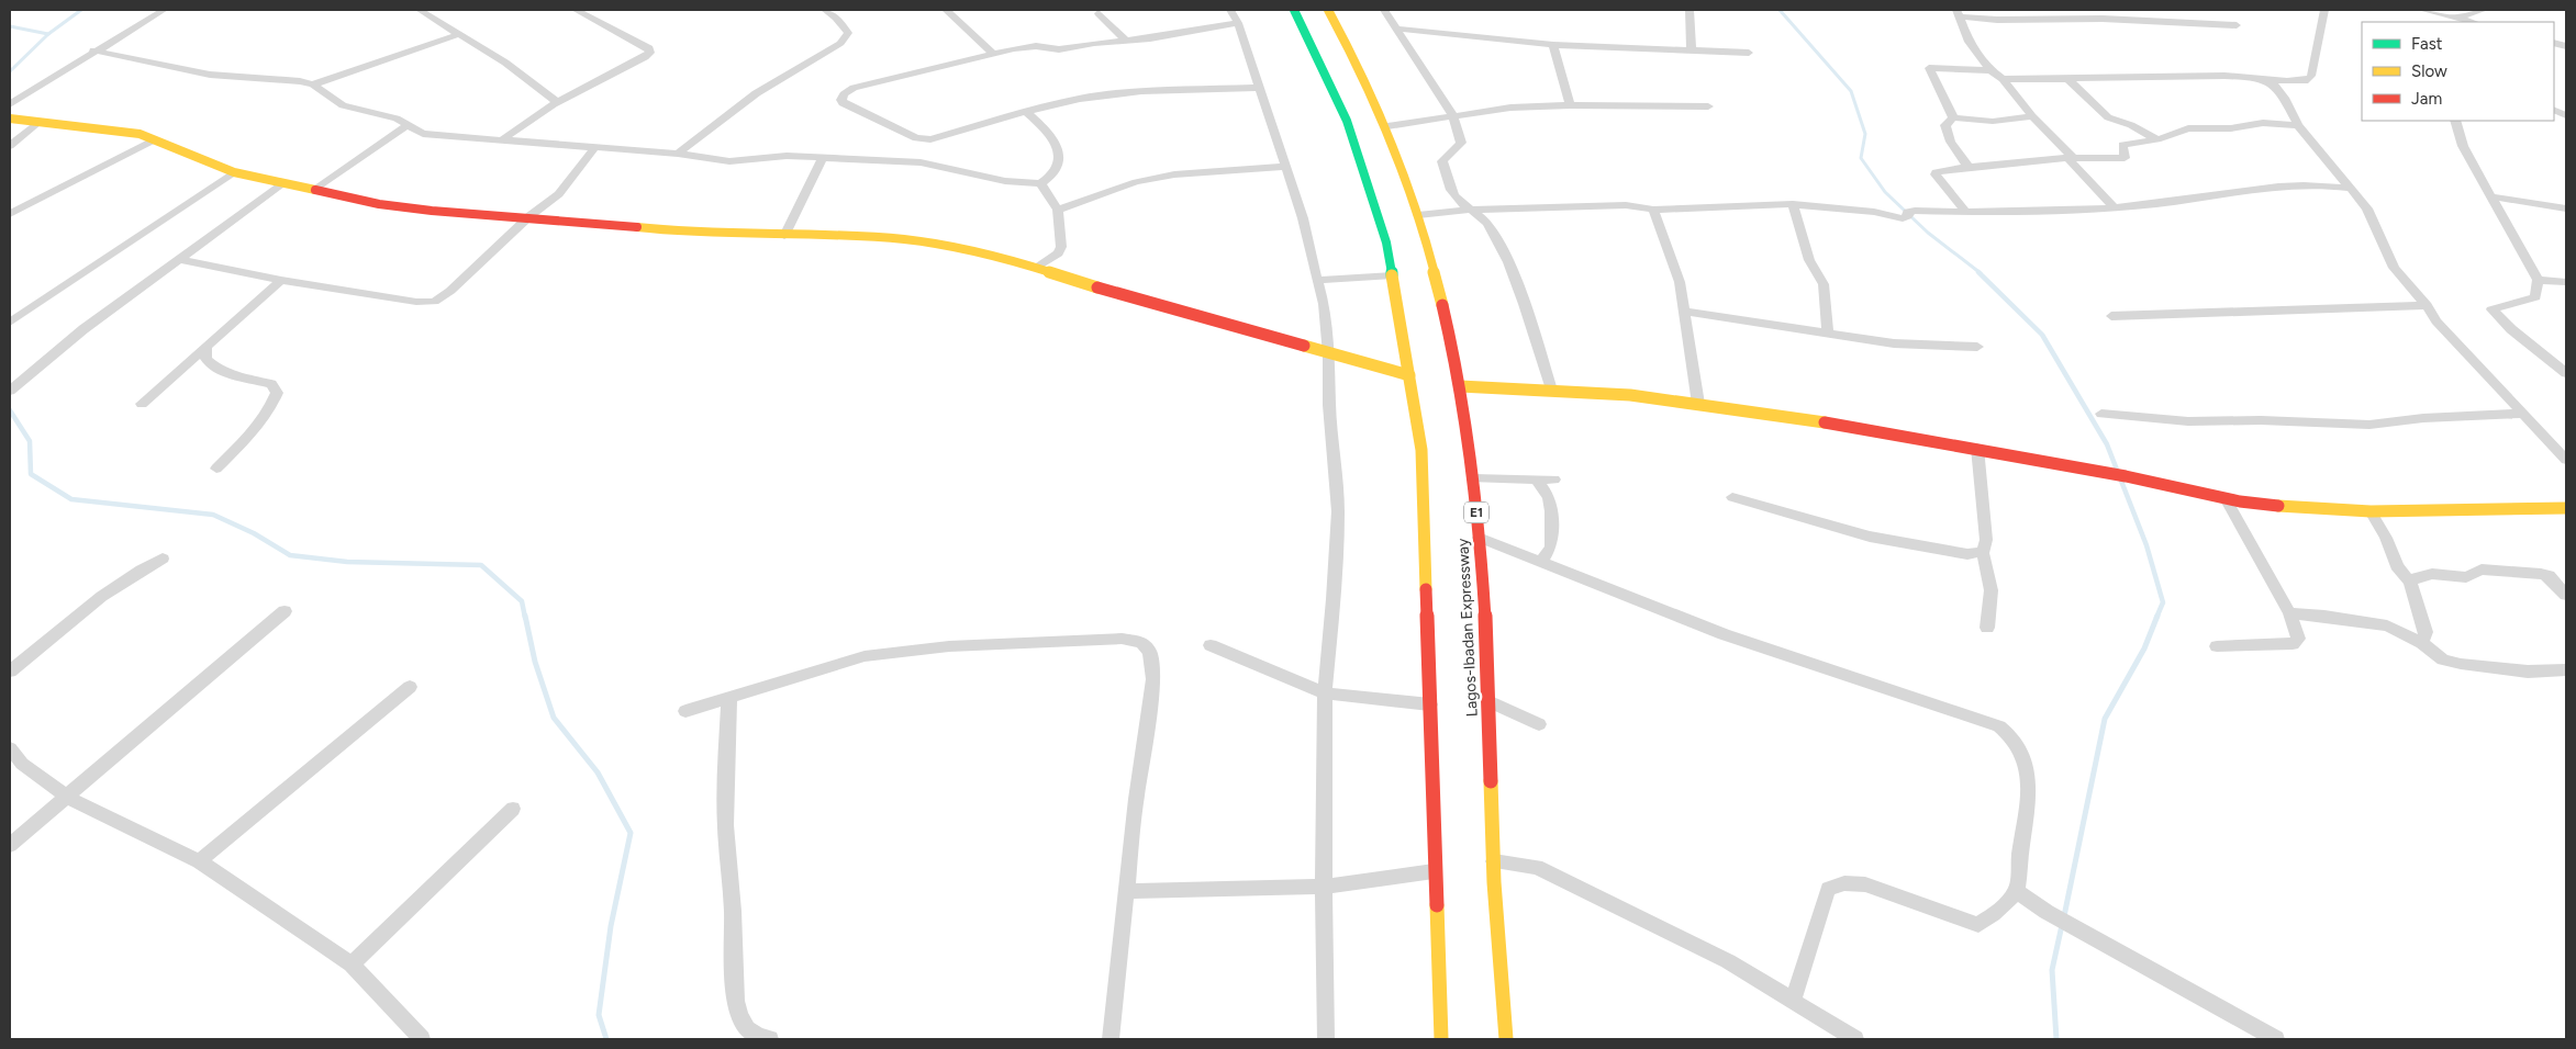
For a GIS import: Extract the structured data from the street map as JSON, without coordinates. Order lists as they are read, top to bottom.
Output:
{
  "streets": {
    "main road": ["E1", "Lagos-Ibadan Expressway"]
  },
  "legend": ["Fast", "Slow", "Jam"]
}
